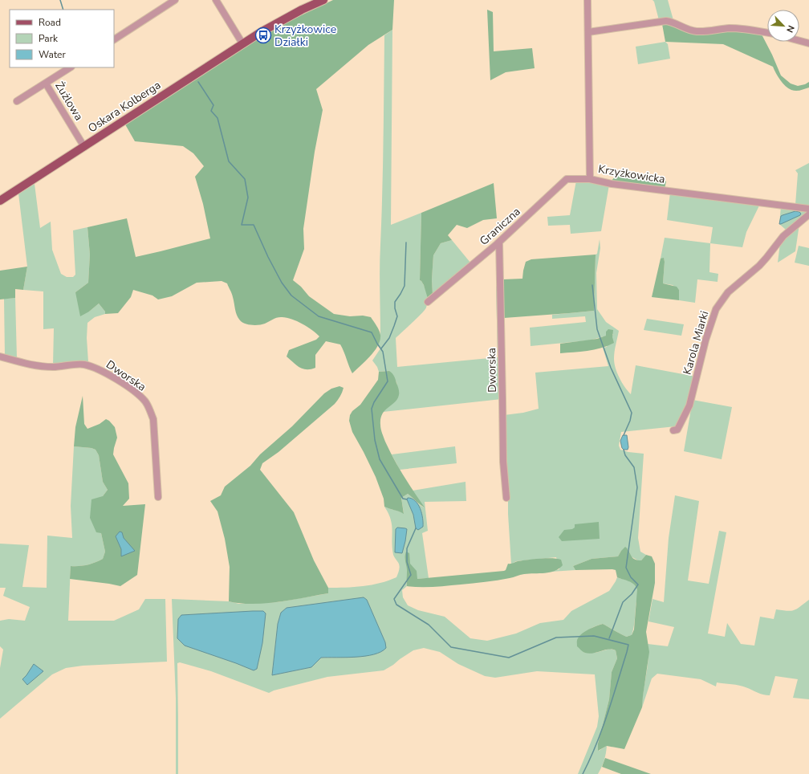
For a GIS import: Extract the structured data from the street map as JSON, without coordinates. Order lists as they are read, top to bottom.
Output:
{
  "streets": {
    "main road": ["Oskara Kolberga"],
    "street": [
      "Żużlowa",
      "Krzyżkowicka",
      "Graniczna",
      "Karola Miarki",
      "Dworska"
    ]
  },
  "crossings": [
    ["Żużlowa", "Oskara Kolberga"],
    ["Krzyżkowicka", "Graniczna"],
    ["Graniczna", "Dworska"]
  ],
  "places": {
    "bus stop": ["Krzyżkowice Działki"]
  },
  "legend": ["Road", "Park", "Water"],
  "north": "bottom right"
}
